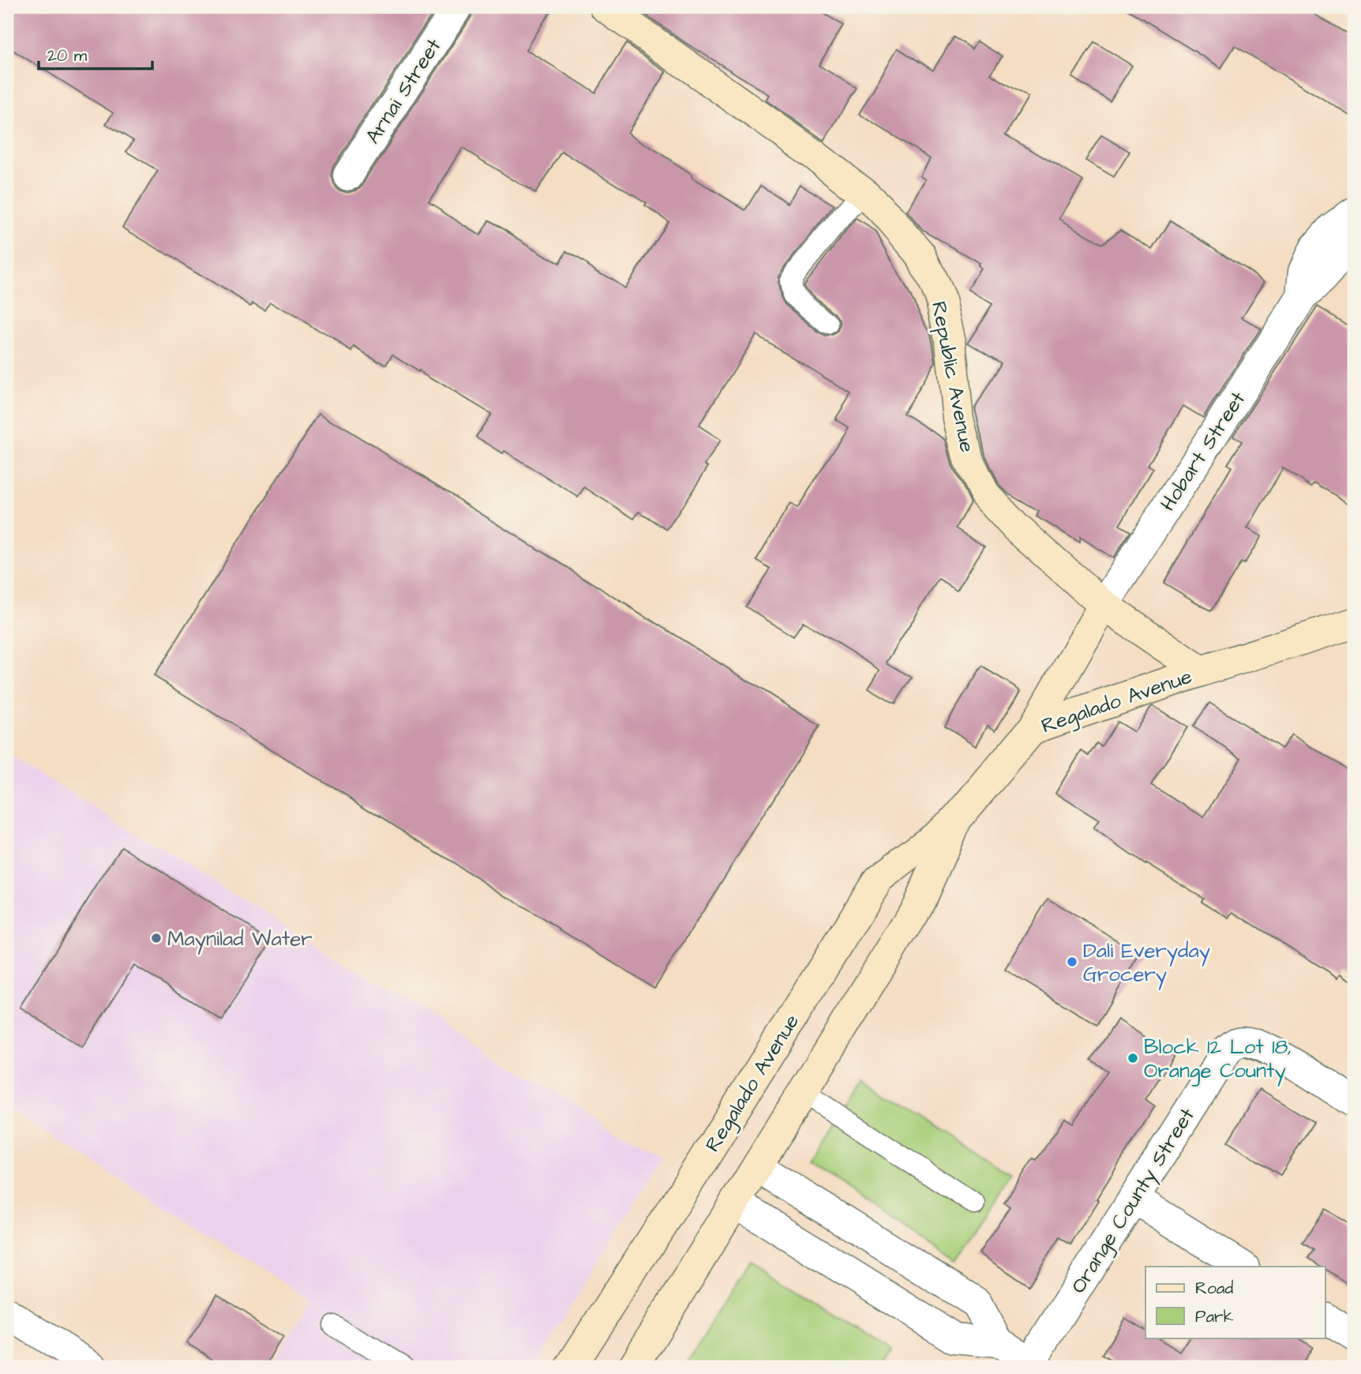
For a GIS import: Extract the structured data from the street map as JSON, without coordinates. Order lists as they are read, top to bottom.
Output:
{
  "streets": {
    "main road": ["Republic Avenue", "Regalado Avenue"],
    "street": ["Arnai Street", "Hobart Street", "Orange County Street"]
  },
  "crossings": [
    ["Republic Avenue", "Hobart Street"],
    ["Republic Avenue", "Regalado Avenue"],
    ["Hobart Street", "Regalado Avenue"]
  ],
  "places": ["Maynilad Water", "Dali Everyday Grocery", "Block 12 Lot 18, Orange County"],
  "legend": ["Road", "Park"],
  "scale_bar": "20 m"
}
